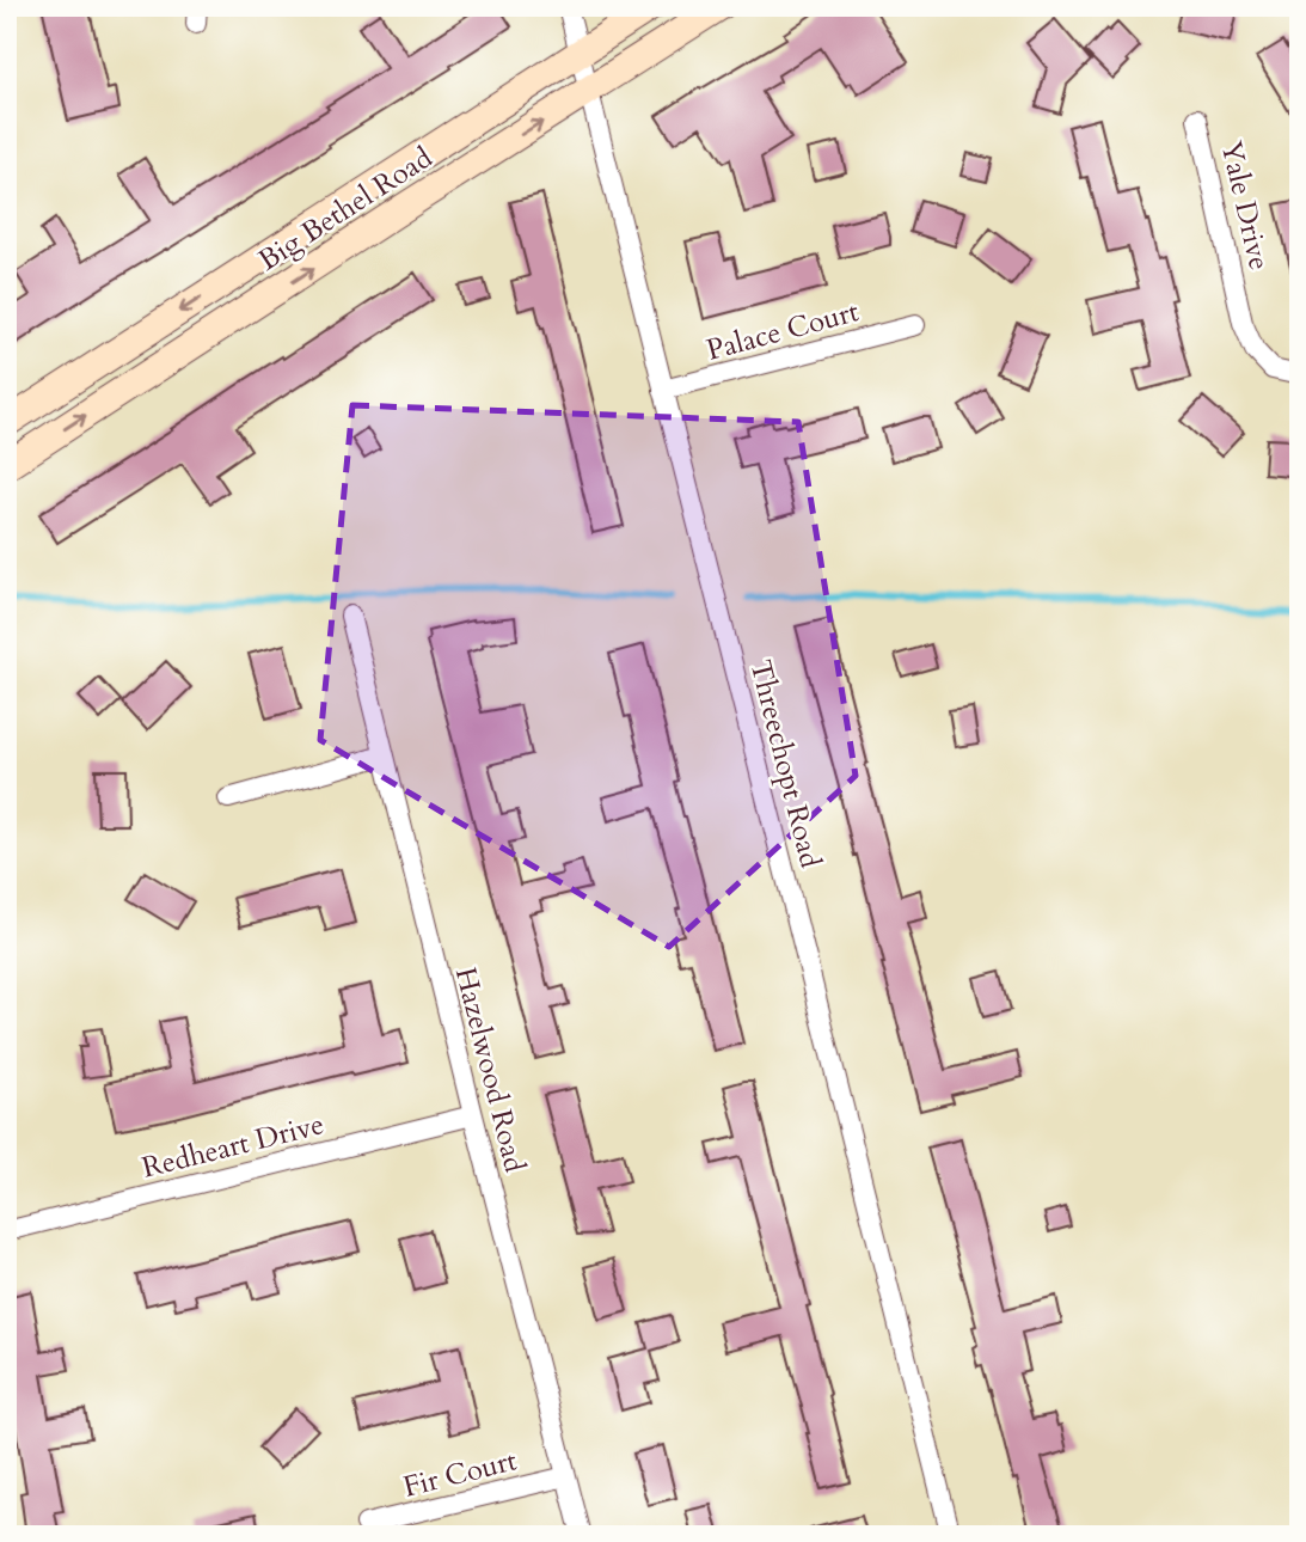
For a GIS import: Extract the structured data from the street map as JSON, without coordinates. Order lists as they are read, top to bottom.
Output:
{
  "streets": {
    "main road": ["Big Bethel Road"],
    "street": [
      "Yale Drive",
      "Palace Court",
      "Threechopt Road",
      "Hazelwood Road",
      "Redheart Drive",
      "Fir Court"
    ]
  },
  "crossings": [
    ["Big Bethel Road", "Threechopt Road"],
    ["Palace Court", "Threechopt Road"],
    ["Hazelwood Road", "Redheart Drive"],
    ["Hazelwood Road", "Fir Court"]
  ]
}
